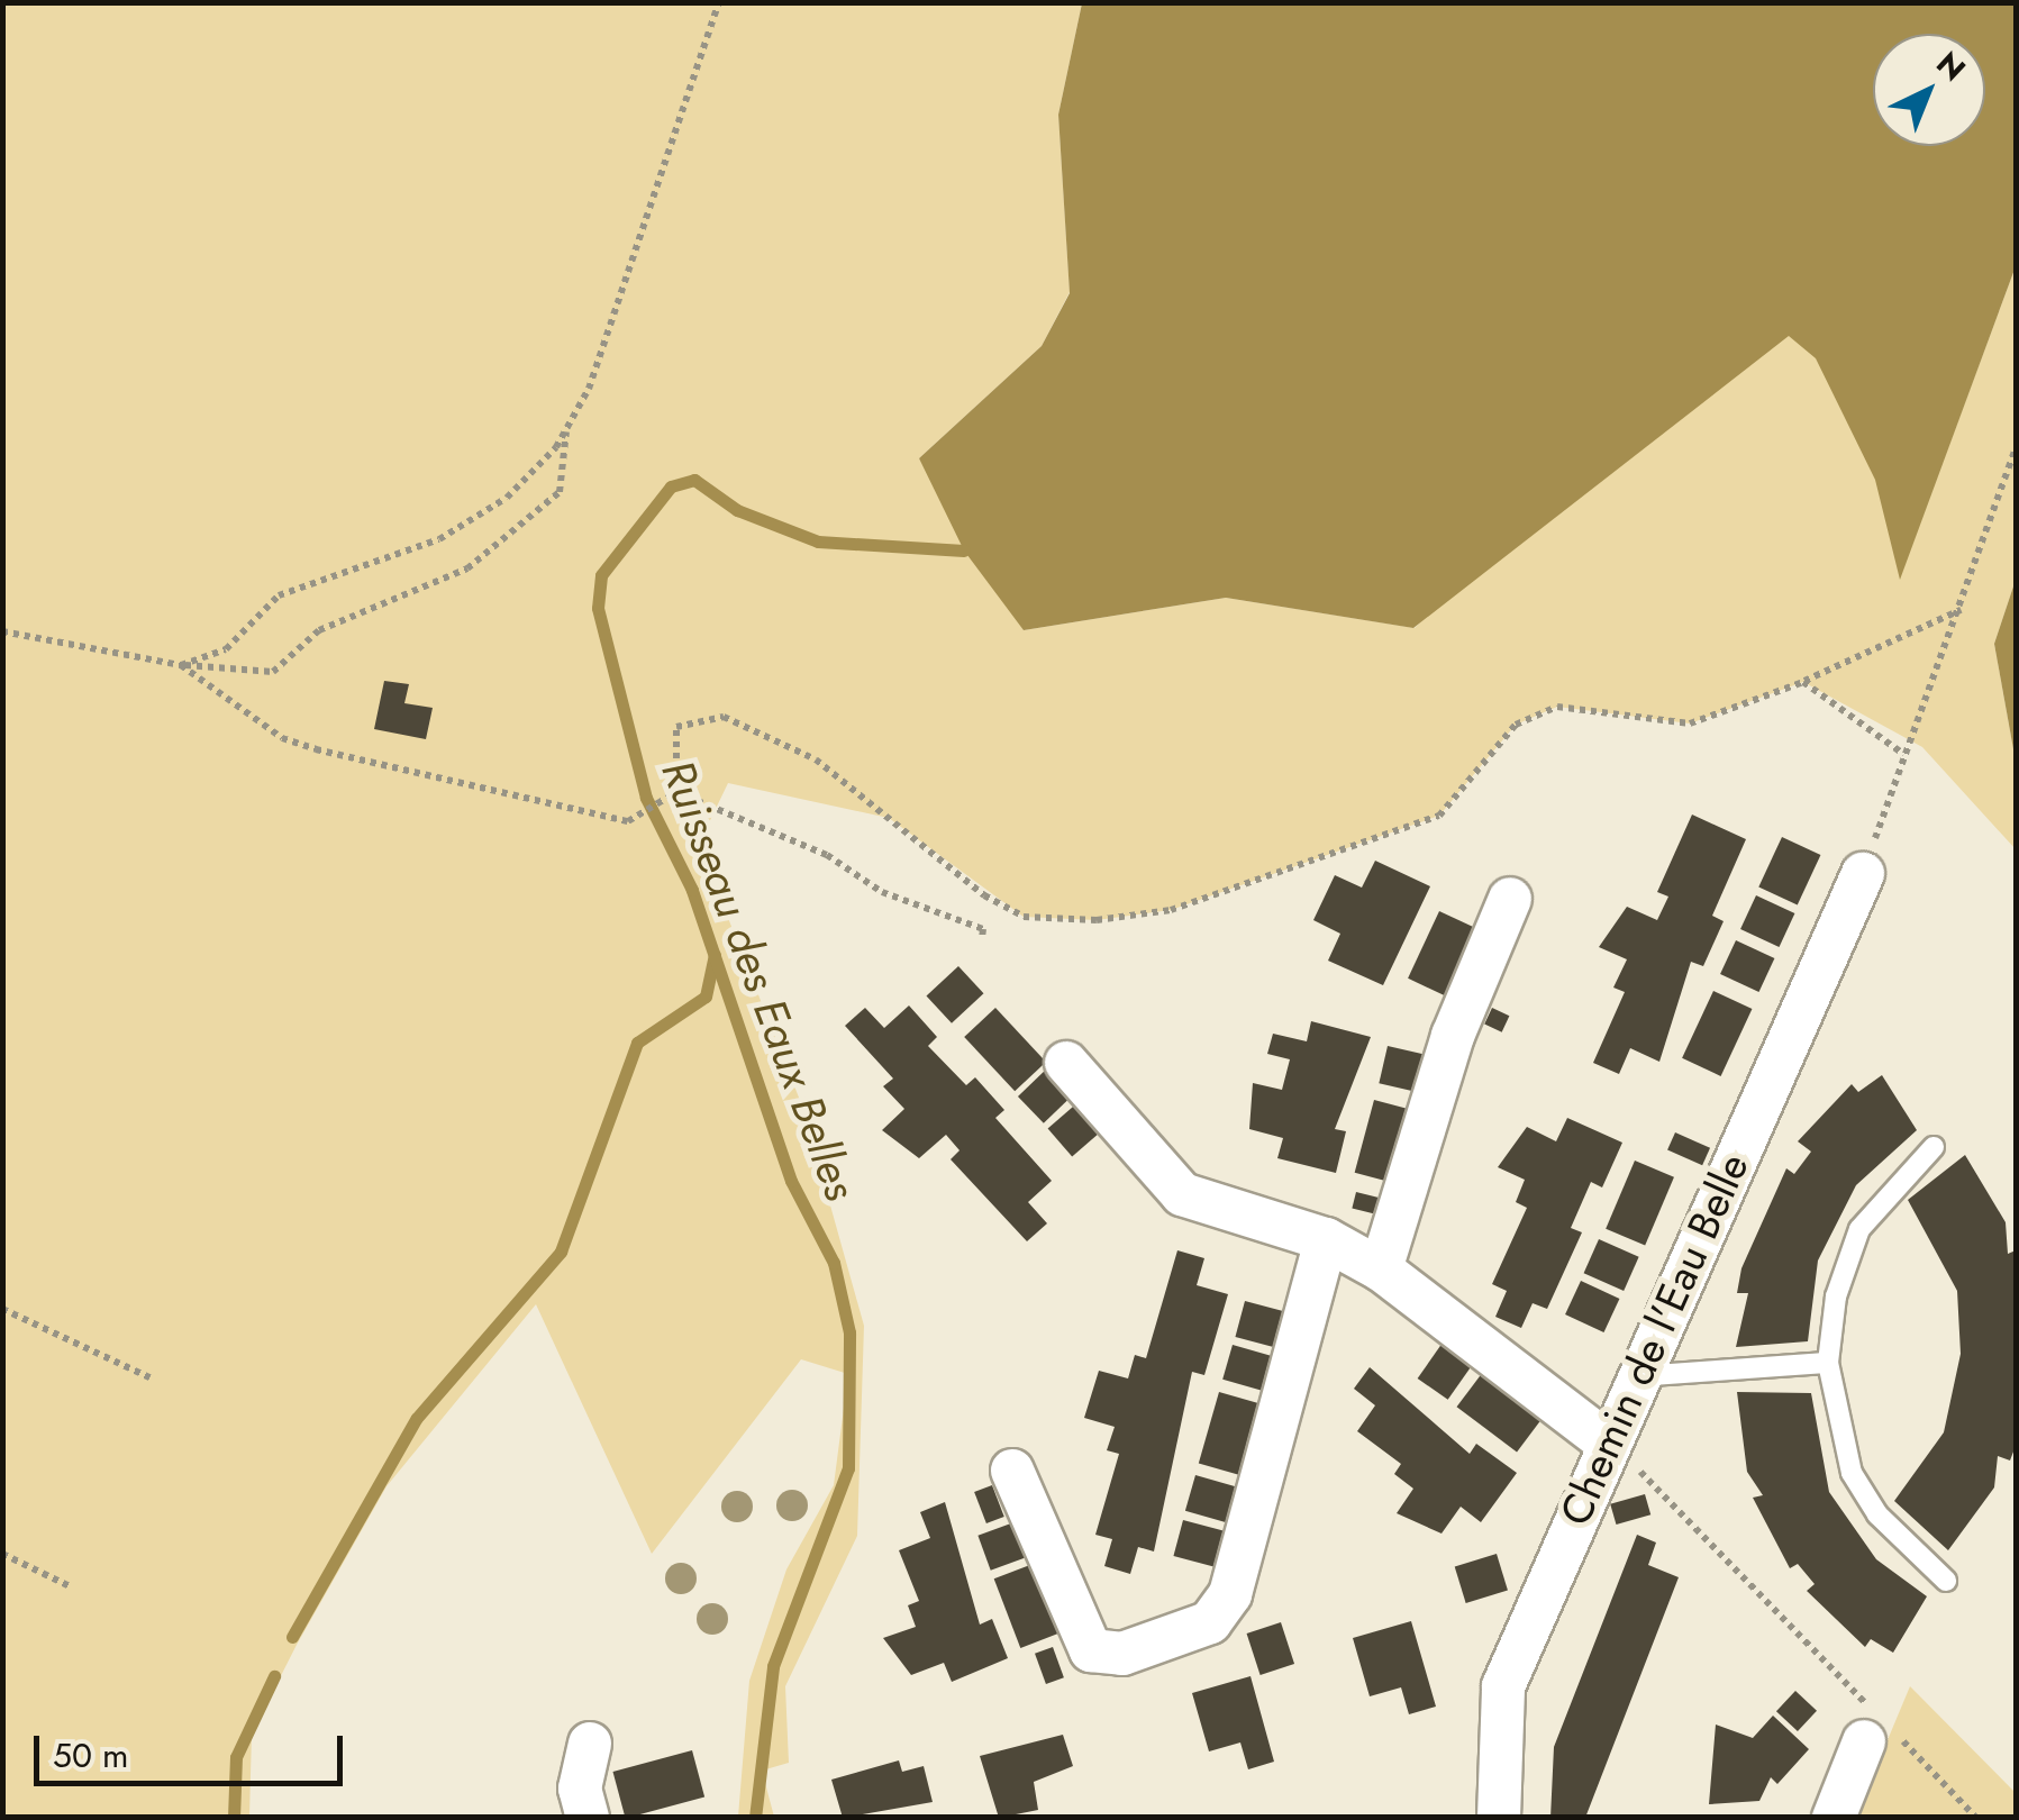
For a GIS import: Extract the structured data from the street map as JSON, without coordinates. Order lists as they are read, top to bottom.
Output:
{
  "streets": {
    "street": ["Chemin de l'Eau Belle"]
  },
  "water": ["Ruisseau des Eaux Belles"],
  "scale_bar": "50 m",
  "north": "top right"
}
